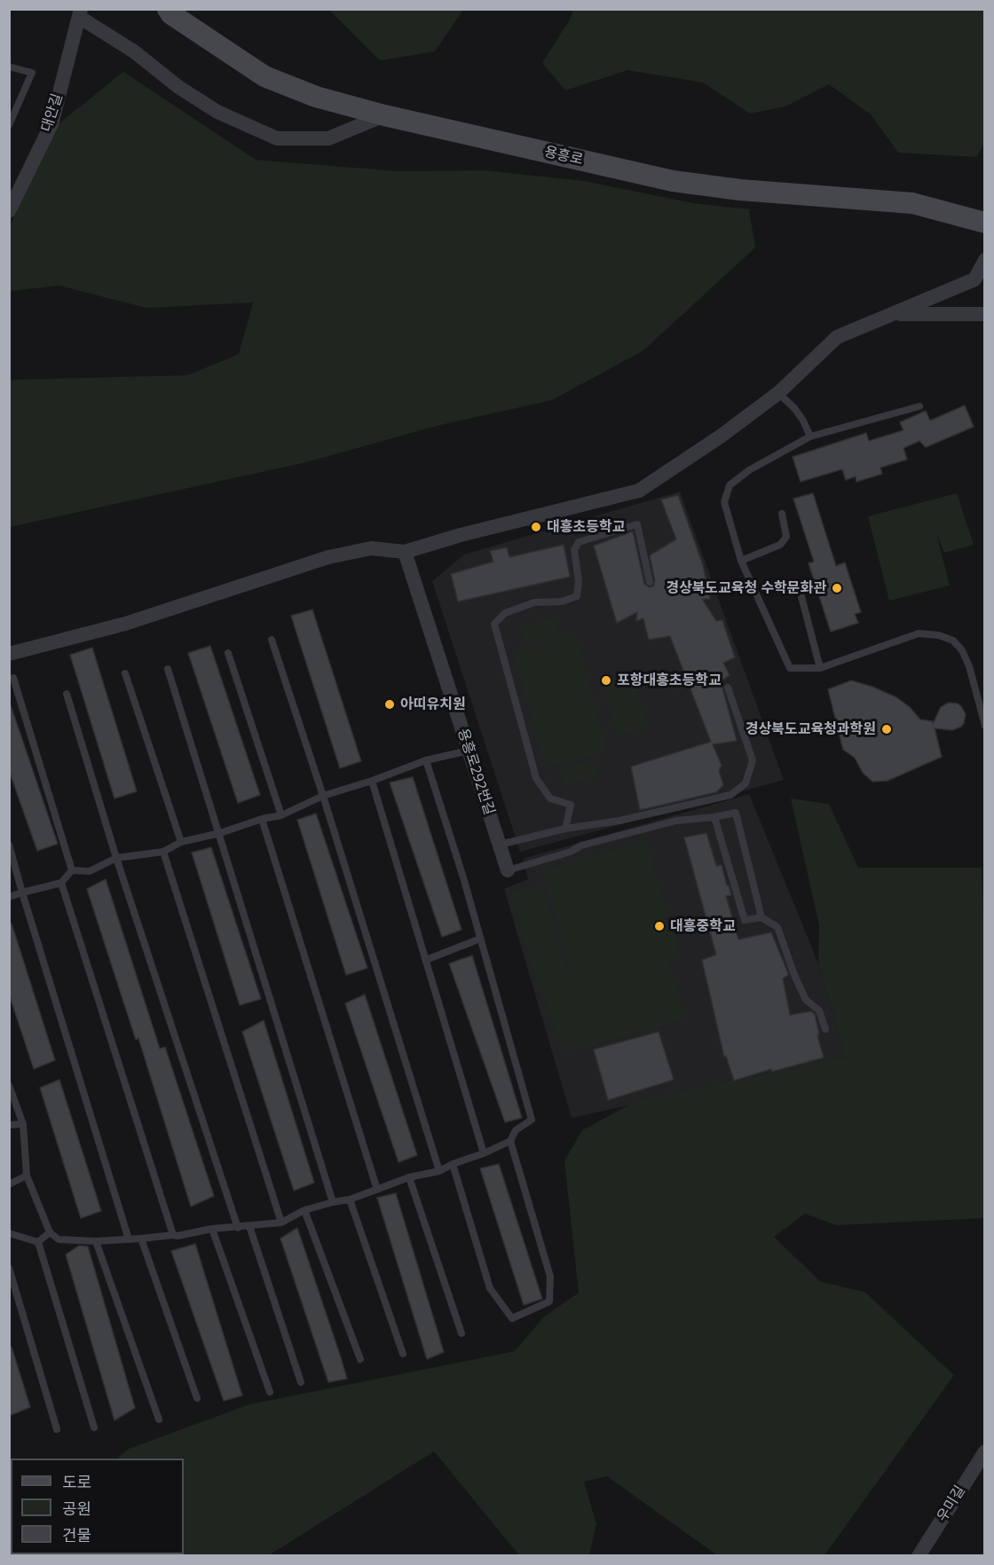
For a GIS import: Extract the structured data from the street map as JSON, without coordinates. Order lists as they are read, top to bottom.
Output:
{
  "streets": {
    "main road": ["용흥로"],
    "street": ["대안길", "용흥로292번길", "우미길"]
  },
  "places": [
    "대흥초등학교",
    "경상북도교육청 수학문화관",
    "포항대흥초등학교",
    "아띠유치원",
    "경상북도교육청과학원",
    "대흥중학교"
  ],
  "legend": ["도로", "공원", "건물"]
}
